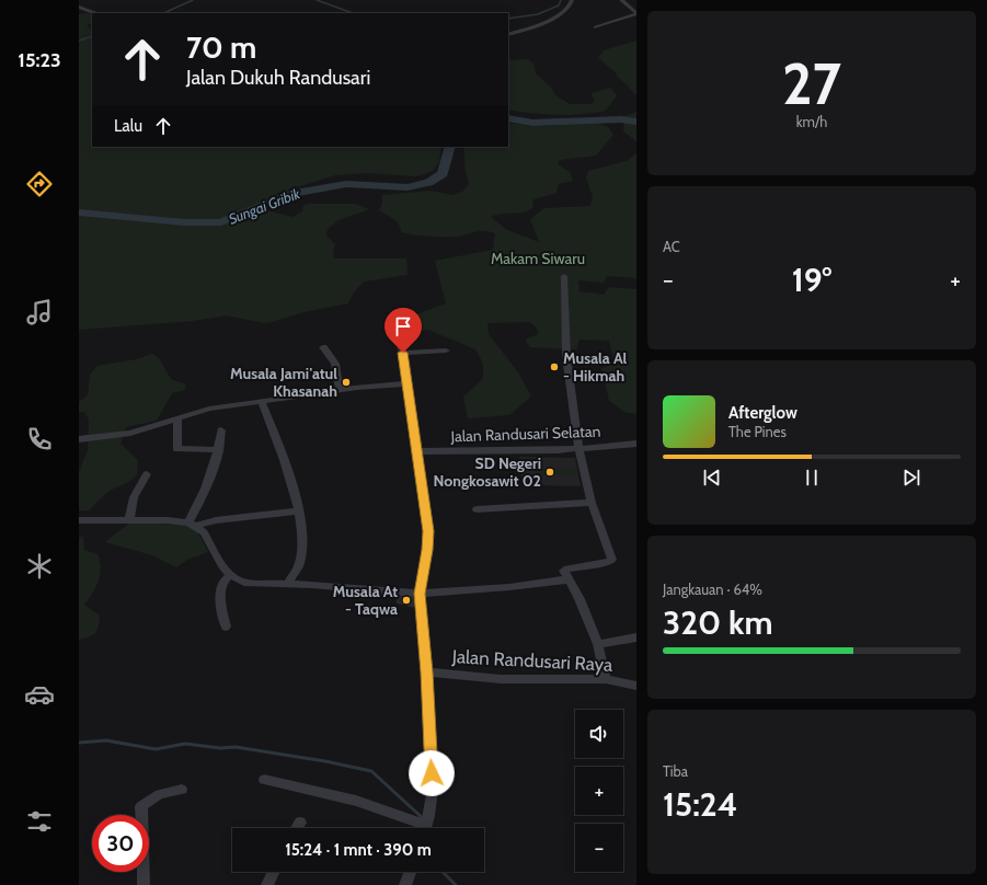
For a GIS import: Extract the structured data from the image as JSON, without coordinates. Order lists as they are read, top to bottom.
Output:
{
  "streets": {
    "street": ["Jalan Randusari Selatan", "Jalan Randusari Raya"]
  },
  "water": ["Sungai Gribik"],
  "parks": ["Makam Siwaru"],
  "places": [
    "Musala Al - Hikmah",
    "Musala Jami'atul Khasanah",
    "SD Negeri Nongkosawit 02",
    "Musala At - Taqwa"
  ],
  "page": {
    "tabs": "15:23",
    "tile": [
      ["27", "km/h"],
      "AC",
      ["Jangkauan · 64%", "320 km"],
      ["Tiba", "15:24"]
    ],
    "turn": ["70 m", "Jalan Dukuh Randusari"],
    "then": "Lalu",
    "heat": ["−", "19°", "+"],
    "song": ["Afterglow", "The Pines"],
    "map_buttons": ["+", "−"],
    "limit": "30",
    "trip": "15:24 · 1 mnt · 390 m"
  }
}
